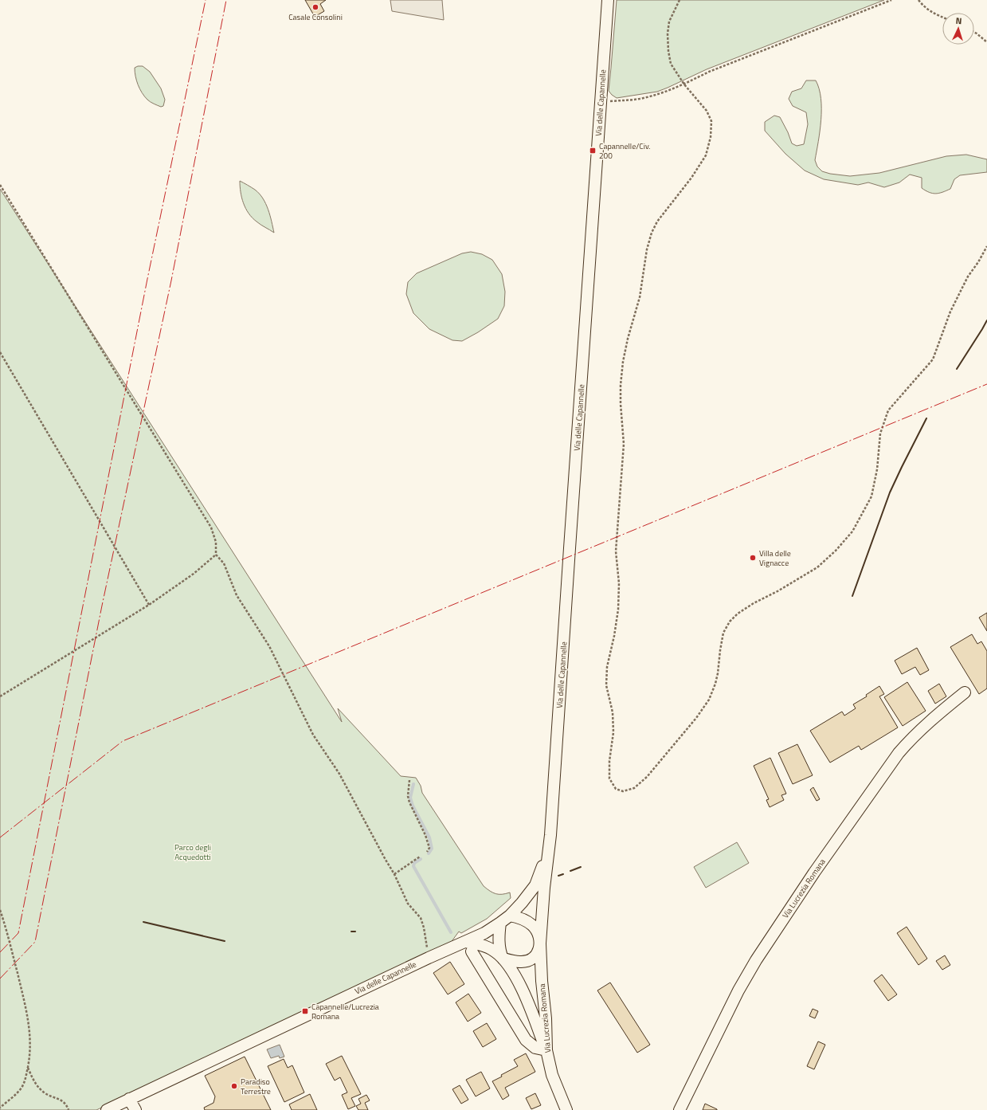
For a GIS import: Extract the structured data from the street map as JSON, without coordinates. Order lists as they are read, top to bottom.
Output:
{
  "streets": {
    "street": ["Via delle Capannelle", "Via Lucrezia Romana"]
  },
  "crossings": [
    ["Via delle Capannelle", "Via Lucrezia Romana"]
  ],
  "parks": ["Parco degli Acquedotti"],
  "places": {
    "other": ["Casale Consolini", "Villa delle Vignacce", "Paradiso Terrestre"],
    "transit": ["Capannelle/Civ. 200", "Capannelle/Lucrezia Romana"]
  },
  "north": "top"
}
